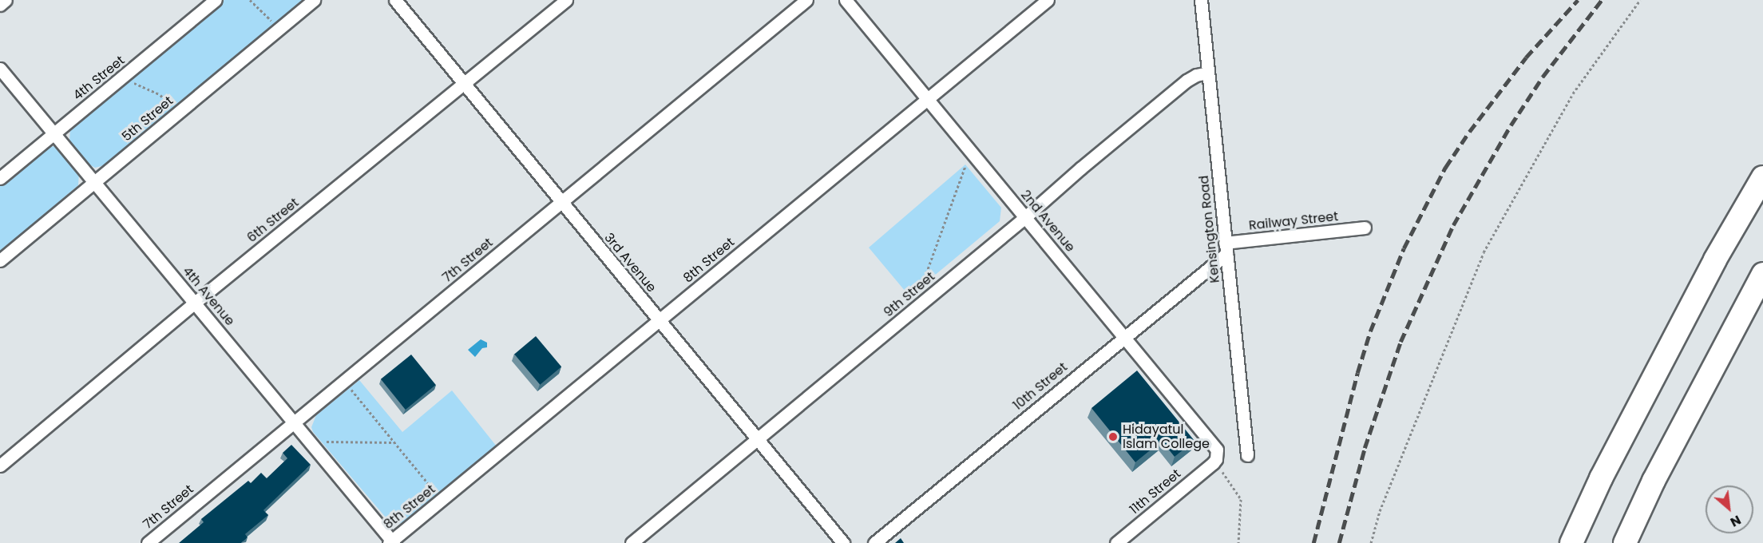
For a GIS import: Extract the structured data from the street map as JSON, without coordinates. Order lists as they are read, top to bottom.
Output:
{
  "streets": {
    "street": [
      "4th Street",
      "5th Street",
      "6th Street",
      "2nd Avenue",
      "Railway Street",
      "Kensington Road",
      "7th Street",
      "8th Street",
      "3rd Avenue",
      "9th Street",
      "4th Avenue",
      "10th Street",
      "11th Street"
    ]
  },
  "crossings": [
    ["4th Street", "4th Avenue"],
    ["5th Street", "4th Avenue"],
    ["6th Street", "3rd Avenue"],
    ["6th Street", "4th Avenue"],
    ["2nd Avenue", "8th Street"],
    ["2nd Avenue", "9th Street"],
    ["2nd Avenue", "10th Street"],
    ["2nd Avenue", "11th Street"],
    ["Railway Street", "Kensington Road"],
    ["Railway Street", "10th Street"],
    ["Kensington Road", "9th Street"],
    ["Kensington Road", "10th Street"],
    ["7th Street", "3rd Avenue"],
    ["7th Street", "4th Avenue"],
    ["8th Street", "3rd Avenue"],
    ["8th Street", "4th Avenue"],
    ["3rd Avenue", "9th Street"]
  ],
  "places": ["Hidayatul Islam College"],
  "north": "bottom right"
}
